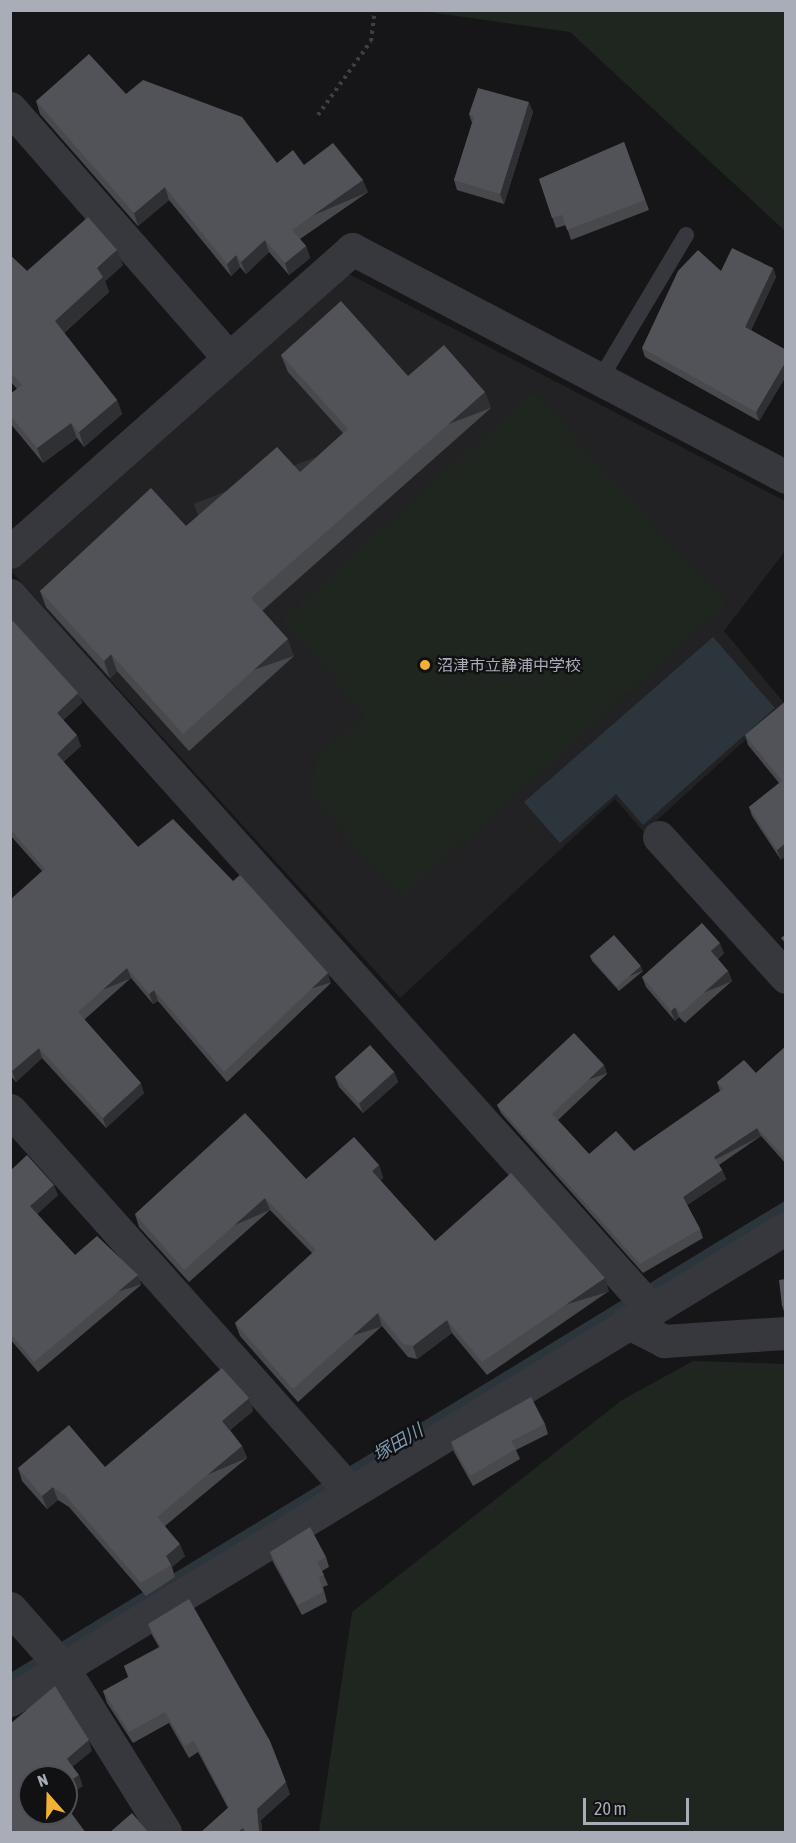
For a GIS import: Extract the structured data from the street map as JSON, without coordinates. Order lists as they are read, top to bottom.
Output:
{
  "water": ["塚田川"],
  "places": ["沼津市立静浦中学校"],
  "scale_bar": "20 m",
  "north": "top"
}
